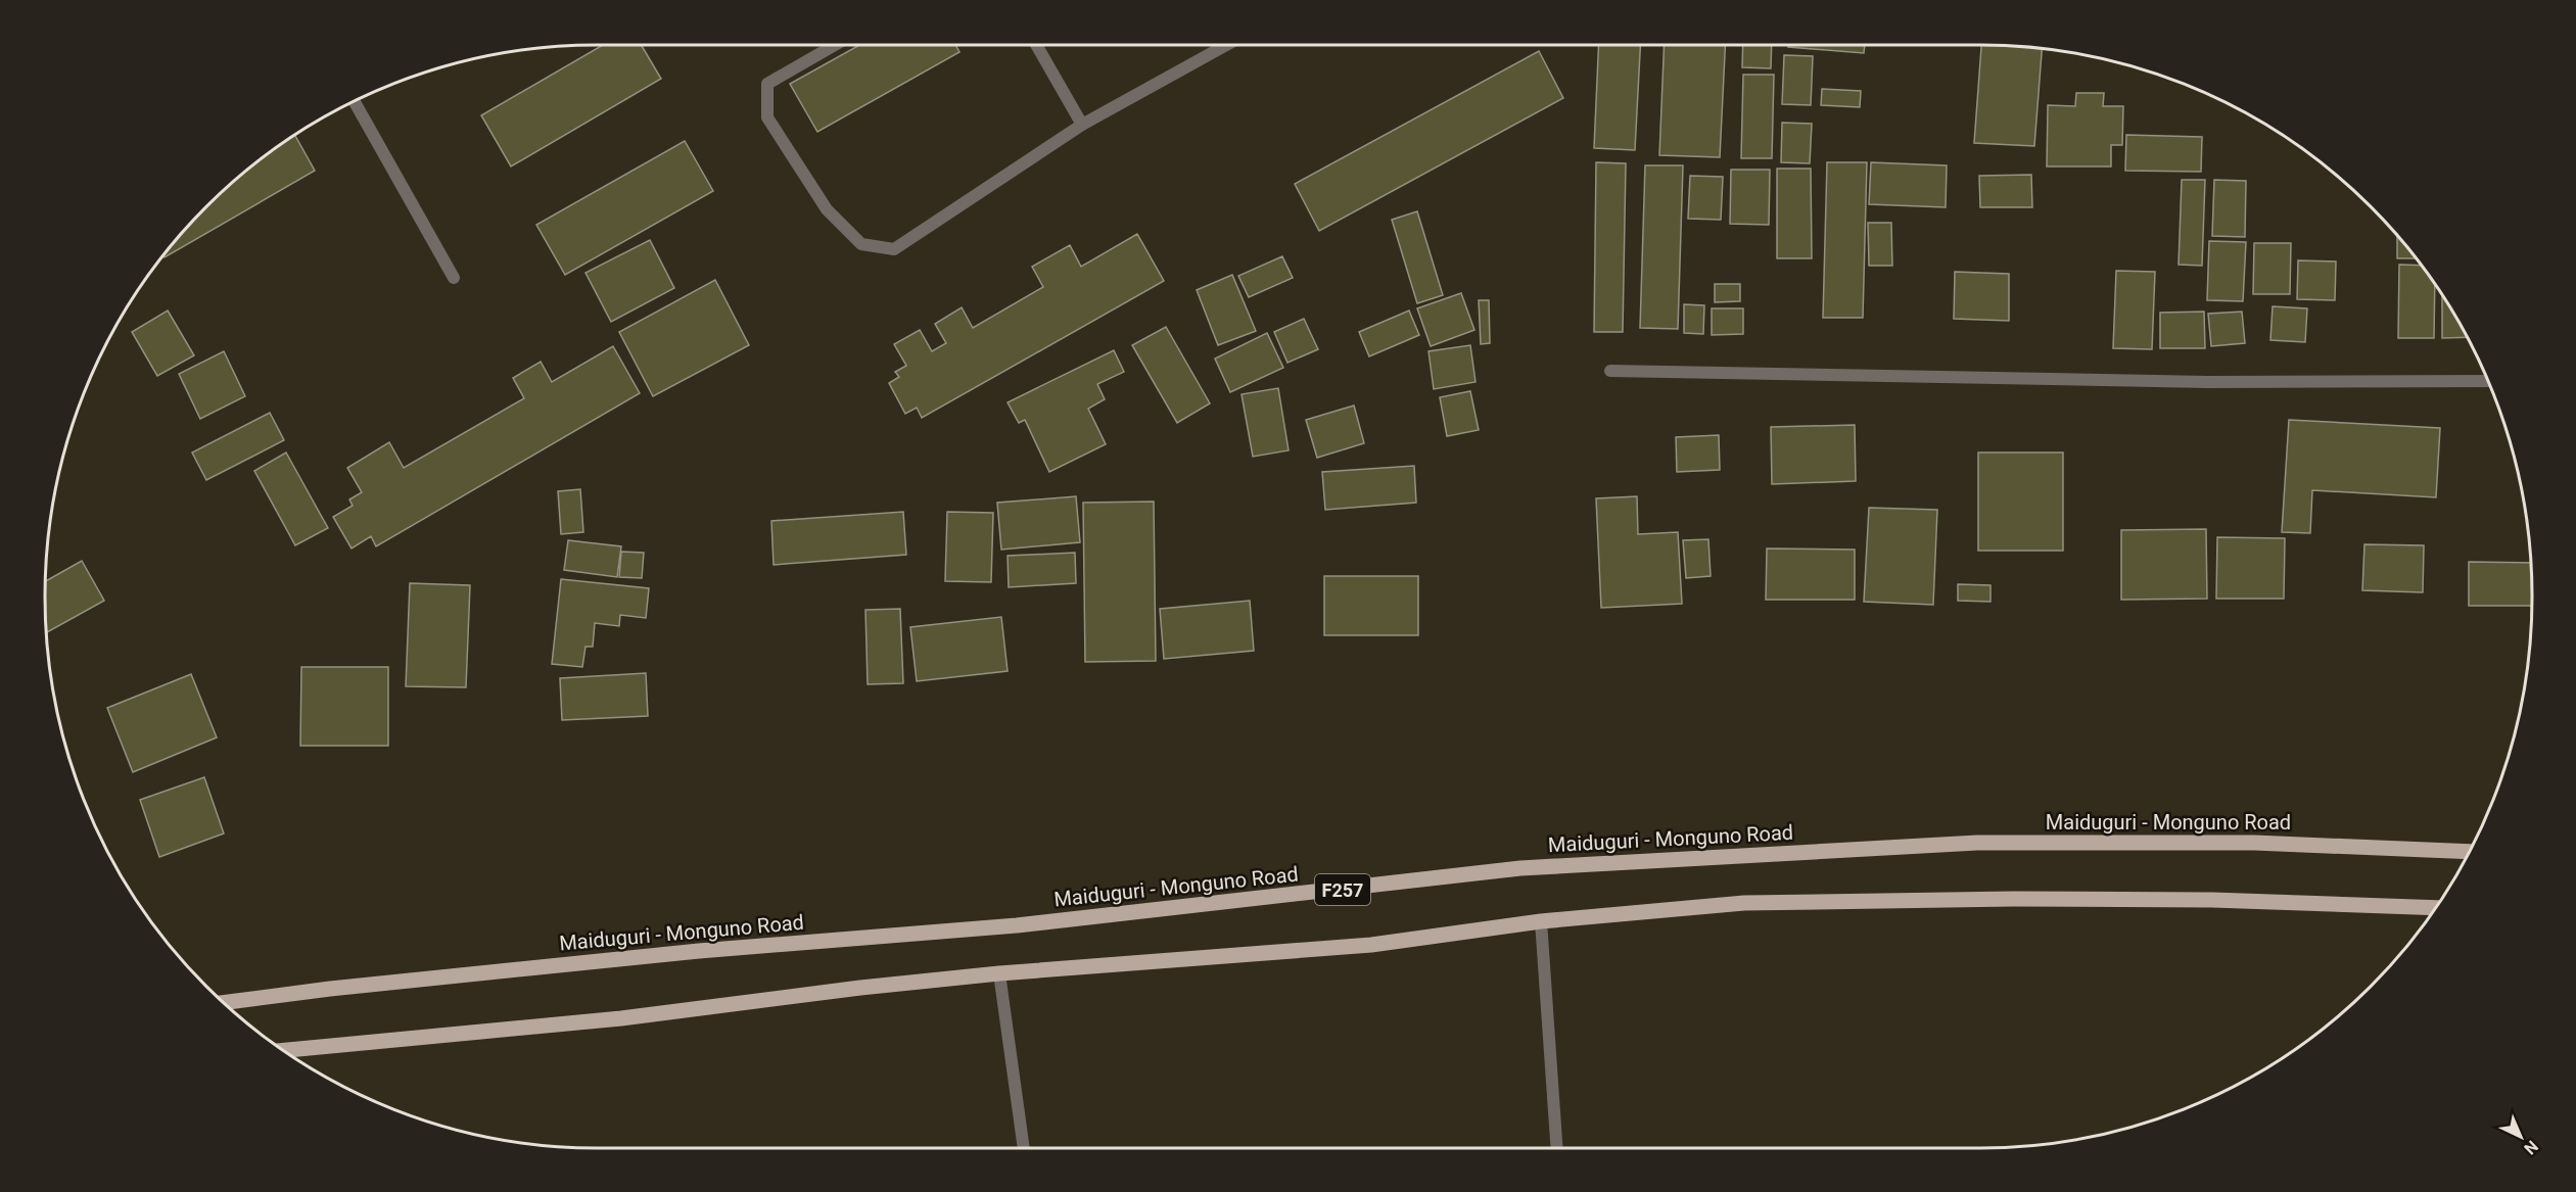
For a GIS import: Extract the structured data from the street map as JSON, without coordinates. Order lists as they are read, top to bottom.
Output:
{
  "streets": {
    "main road": ["Maiduguri - Monguno Road", "F257"]
  },
  "north": "bottom right"
}
